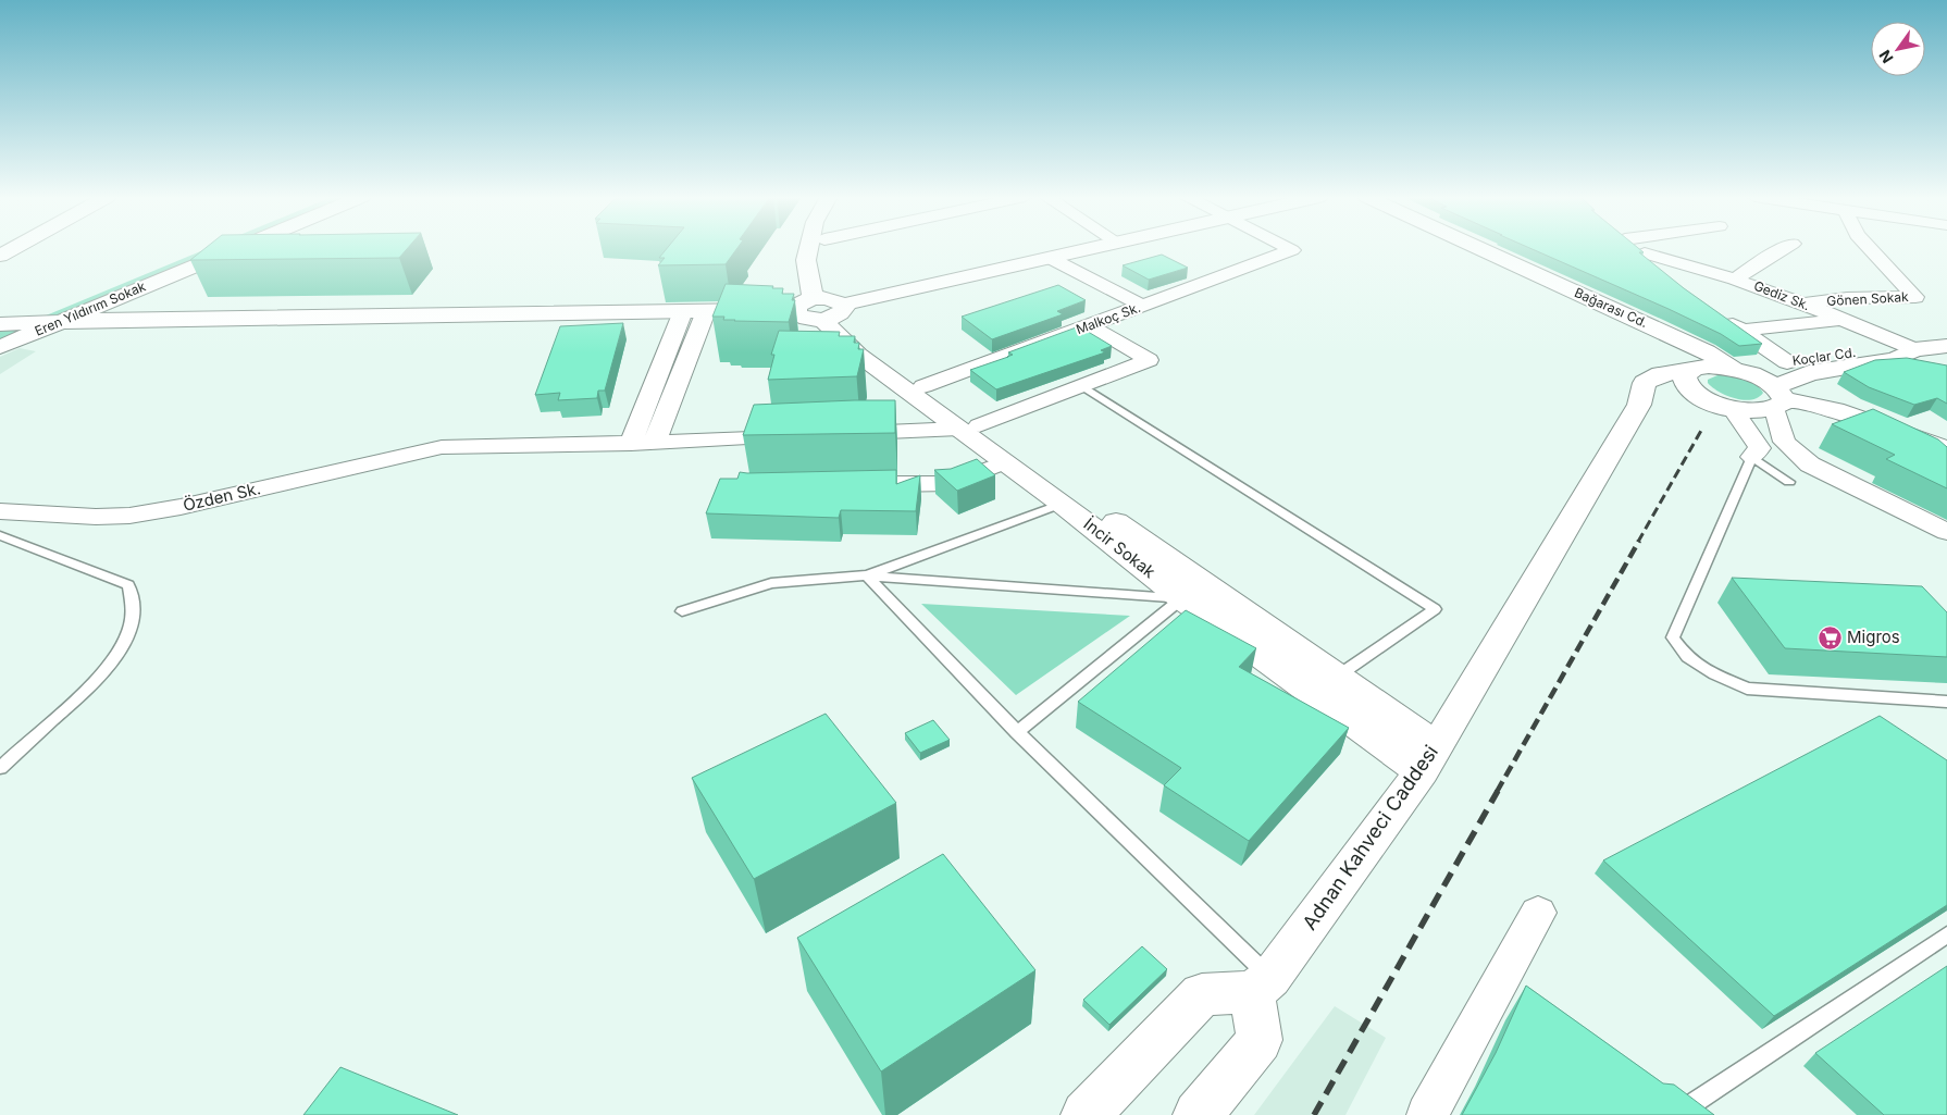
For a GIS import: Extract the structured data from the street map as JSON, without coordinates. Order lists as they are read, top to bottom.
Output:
{
  "streets": {
    "main road": [
      "Bağarası Cd.",
      "Eren Yıldırım Sokak",
      "Koçlar Cd.",
      "İncir Sokak",
      "Adnan Kahveci Caddesi"
    ],
    "street": [
      "Gediz Sk.",
      "Gönen Sokak",
      "Malkoç Sk.",
      "Özden Sk."
    ]
  },
  "crossings": [
    ["Gediz Sk.", "Gönen Sokak"],
    ["Gediz Sk.", "Koçlar Cd."],
    ["Bağarası Cd.", "Koçlar Cd."],
    ["Malkoç Sk.", "İncir Sokak"],
    ["İncir Sokak", "Adnan Kahveci Caddesi"]
  ],
  "places": {
    "supermarket": ["Migros"]
  },
  "north": "bottom left"
}
